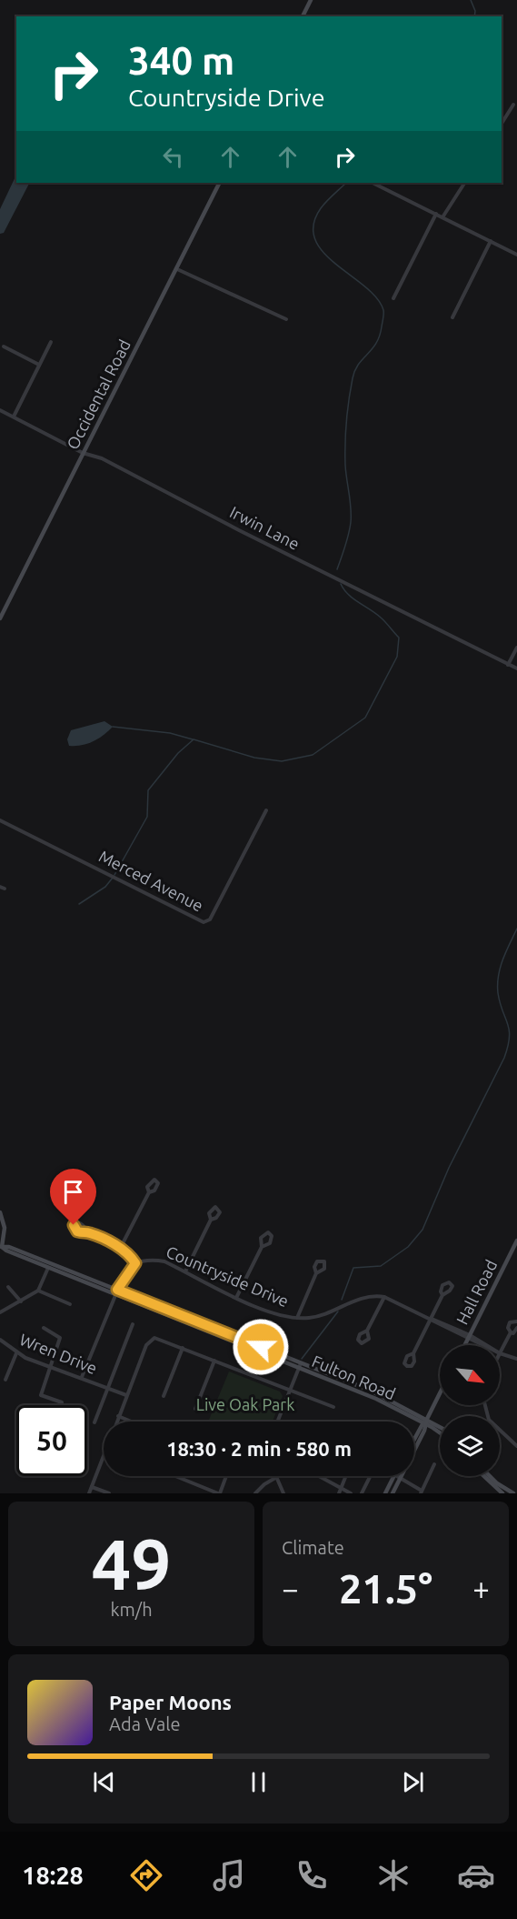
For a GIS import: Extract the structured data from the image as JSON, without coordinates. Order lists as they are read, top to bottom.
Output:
{
  "streets": {
    "main road": ["Occidental Road", "Hall Road", "Fulton Road"],
    "street": [
      "Irwin Lane",
      "Merced Avenue",
      "Countryside Drive",
      "Wren Drive"
    ]
  },
  "crossings": [
    ["Occidental Road", "Irwin Lane"],
    ["Countryside Drive", "Hall Road"]
  ],
  "parks": ["Live Oak Park"],
  "north": "bottom right",
  "page": {
    "turn": ["340 m", "Countryside Drive"],
    "limit": "50",
    "trip": "18:30 · 2 min · 580 m",
    "tile": [
      ["49", "km/h"],
      "Climate"
    ],
    "heat": ["−", "21.5°", "+"],
    "song": ["Paper Moons", "Ada Vale"],
    "tabs": "18:28"
  }
}
